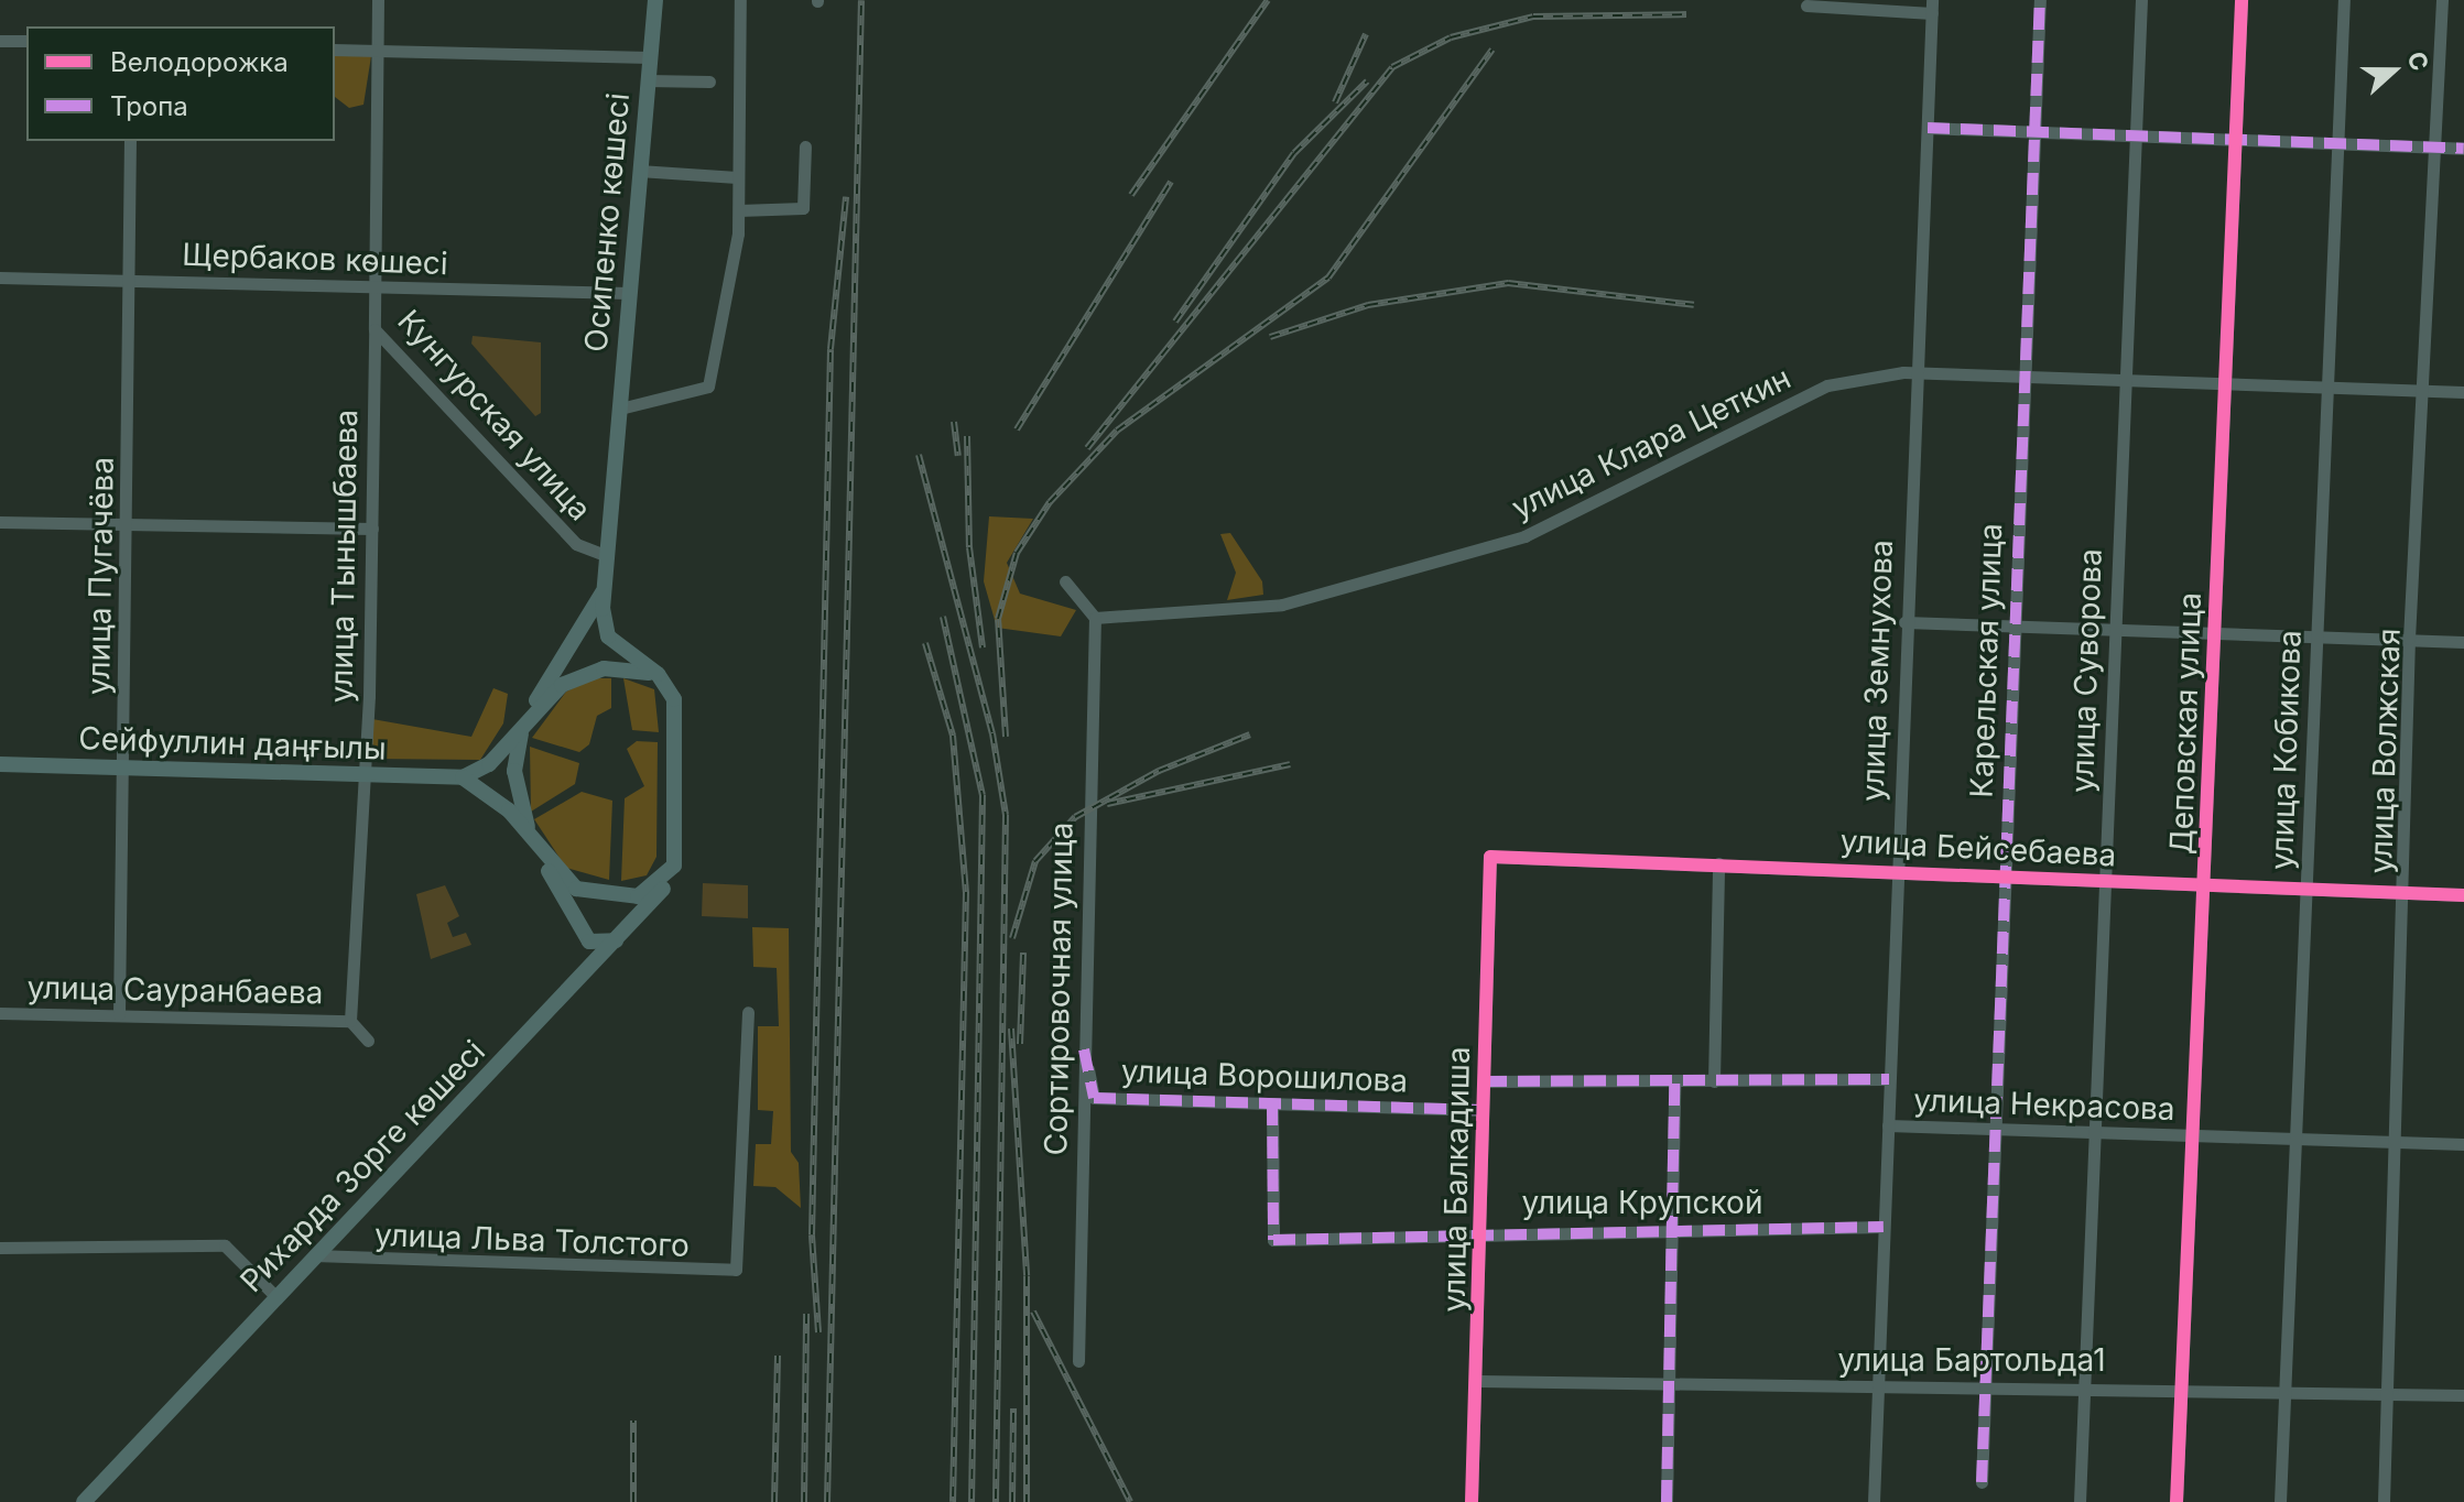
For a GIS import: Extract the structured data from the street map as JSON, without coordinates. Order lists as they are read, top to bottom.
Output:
{
  "streets": {
    "main road": ["Осипенко көшесі", "Сейфуллин даңғылы", "Рихарда Зорге көшесі"],
    "street": [
      "Щербаков көшесі",
      "Кунгурская улица",
      "улица Клара Цеткин",
      "улица Тынышбаева",
      "улица Пугачёва",
      "Карельская улица",
      "улица Земнухова",
      "улица Суворова",
      "Деповская улица",
      "улица Кобикова",
      "улица Волжская",
      "улица Бейсебаева",
      "Сортировочная улица",
      "улица Сауранбаева",
      "улица Ворошилова",
      "улица Некрасова",
      "улица Балкадиша",
      "улица Крупской",
      "улица Льва Толстого",
      "улица Бартольда1"
    ]
  },
  "crossings": [
    ["Осипенко көшесі", "Щербаков көшесі"],
    ["Осипенко көшесі", "Кунгурская улица"],
    ["Щербаков көшесі", "Кунгурская улица"],
    ["Щербаков көшесі", "улица Пугачёва"],
    ["Кунгурская улица", "улица Тынышбаева"],
    ["улица Клара Цеткин", "Карельская улица"],
    ["улица Клара Цеткин", "улица Земнухова"],
    ["улица Клара Цеткин", "улица Суворова"],
    ["улица Клара Цеткин", "Деповская улица"],
    ["улица Клара Цеткин", "улица Кобикова"],
    ["улица Клара Цеткин", "улица Волжская"],
    ["улица Клара Цеткин", "Сортировочная улица"],
    ["улица Тынышбаева", "Сейфуллин даңғылы"],
    ["улица Тынышбаева", "улица Сауранбаева"],
    ["улица Пугачёва", "Сейфуллин даңғылы"],
    ["улица Пугачёва", "улица Сауранбаева"],
    ["Карельская улица", "улица Бейсебаева"],
    ["Карельская улица", "улица Некрасова"],
    ["Карельская улица", "улица Бартольда1"],
    ["улица Земнухова", "улица Бейсебаева"],
    ["улица Земнухова", "улица Некрасова"],
    ["улица Земнухова", "улица Крупской"],
    ["улица Земнухова", "улица Бартольда1"],
    ["улица Суворова", "улица Бейсебаева"],
    ["улица Суворова", "улица Некрасова"],
    ["улица Суворова", "улица Бартольда1"],
    ["Деповская улица", "улица Бейсебаева"],
    ["Деповская улица", "улица Некрасова"],
    ["Деповская улица", "улица Бартольда1"],
    ["улица Кобикова", "улица Бейсебаева"],
    ["улица Кобикова", "улица Некрасова"],
    ["улица Кобикова", "улица Бартольда1"],
    ["улица Волжская", "улица Бейсебаева"],
    ["улица Волжская", "улица Некрасова"],
    ["улица Волжская", "улица Бартольда1"],
    ["улица Бейсебаева", "улица Балкадиша"],
    ["Сортировочная улица", "улица Ворошилова"],
    ["улица Ворошилова", "улица Балкадиша"],
    ["улица Ворошилова", "улица Крупской"],
    ["Рихарда Зорге көшесі", "улица Льва Толстого"],
    ["улица Балкадиша", "улица Крупской"],
    ["улица Балкадиша", "улица Бартольда1"]
  ],
  "legend": ["Велодорожка", "Тропа"],
  "north": "right"
}
